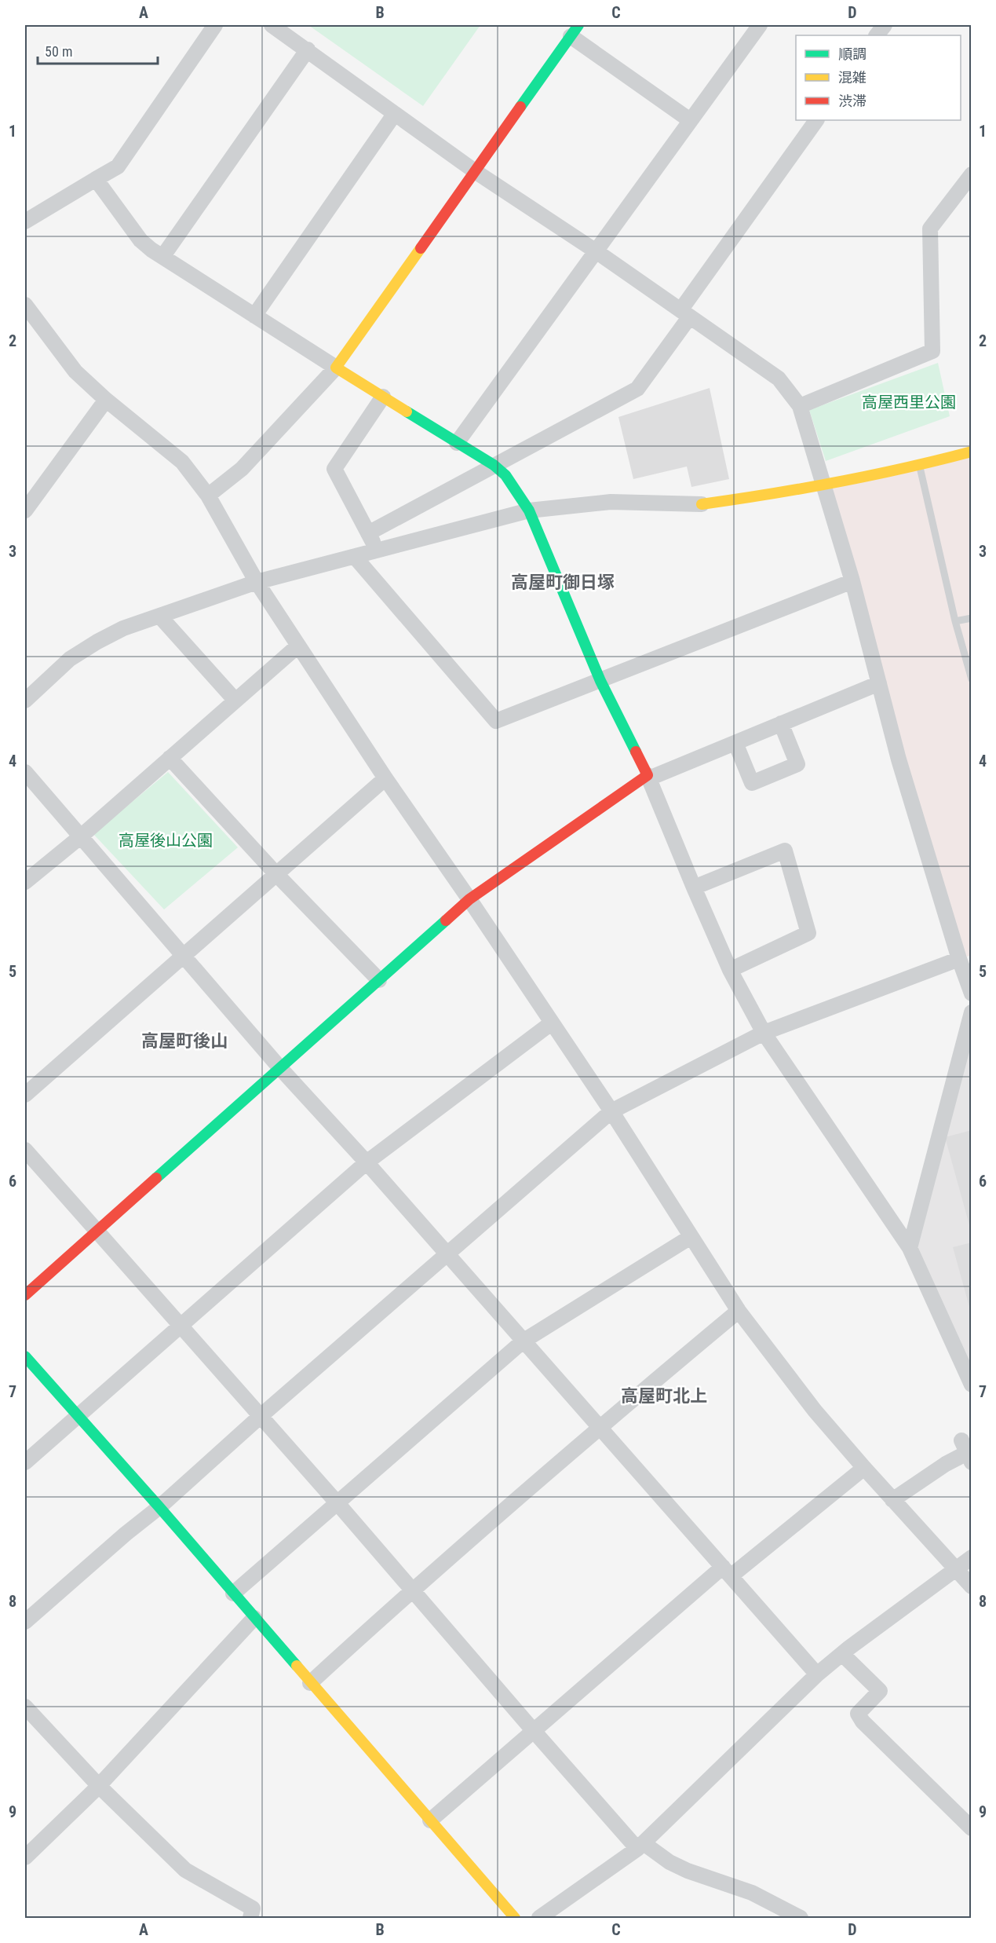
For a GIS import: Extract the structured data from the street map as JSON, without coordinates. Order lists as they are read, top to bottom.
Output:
{
  "districts": ["高屋町御日塚", "高屋町後山", "高屋町北上"],
  "parks": ["高屋西里公園", "高屋後山公園"],
  "legend": ["順調", "混雑", "渋滞"],
  "scale_bar": "50 m",
  "grid": {
    "columns": [
      "A",
      "B",
      "C",
      "D"
    ],
    "rows": [
      "1",
      "2",
      "3",
      "4",
      "5",
      "6",
      "7",
      "8",
      "9"
    ]
  }
}
